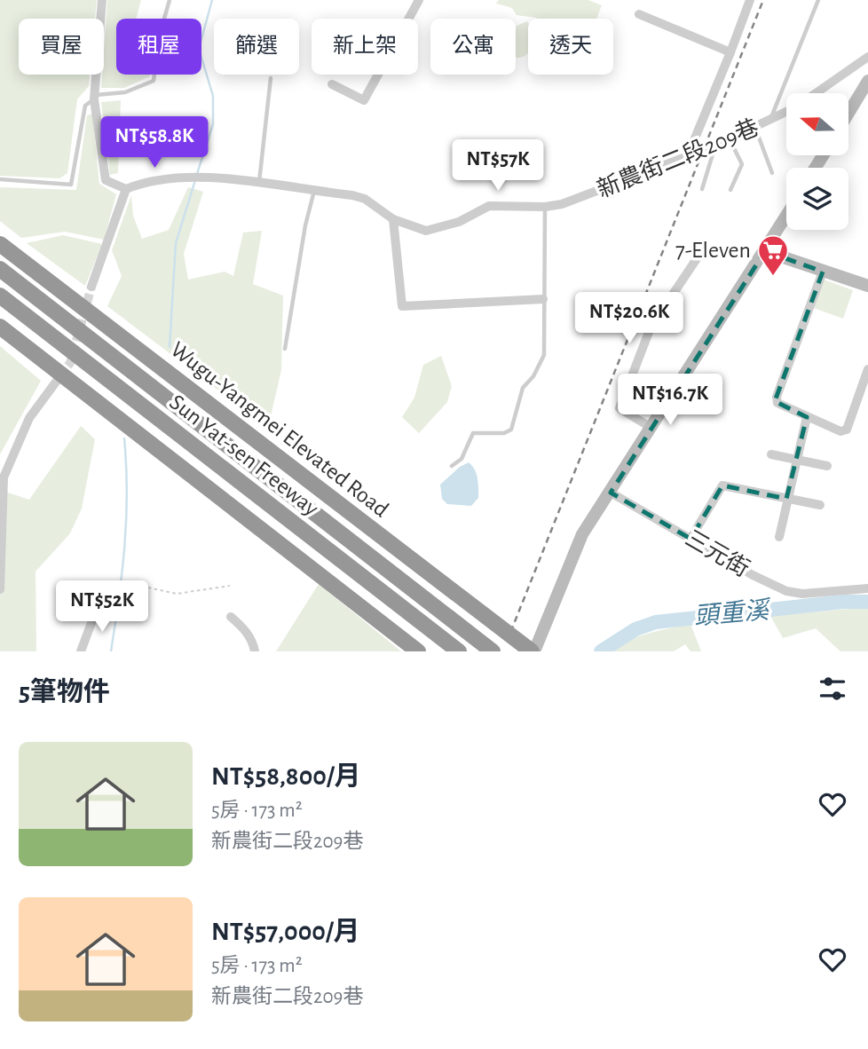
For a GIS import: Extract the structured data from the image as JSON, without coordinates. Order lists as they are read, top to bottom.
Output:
{
  "streets": {
    "highway": ["Wugu-Yangmei Elevated Road", "Sun Yat-sen Freeway"],
    "street": ["新農街二段209巷", "三元街"]
  },
  "water": ["頭重溪"],
  "places": {
    "supermarket": ["7-Eleven"]
  },
  "north": "left",
  "page": {
    "chip": [
      "買屋",
      "租屋",
      "篩選",
      "新上架",
      "公寓",
      "透天"
    ],
    "price": [
      "NT$58.8K",
      "NT$57K",
      "NT$20.6K",
      "NT$16.7K",
      "NT$52K"
    ],
    "heading": "5筆物件",
    "list": [
      {
        "name": "NT$58,800/月",
        "note": "5房 · 173 m² · 新農街二段209巷"
      },
      {
        "name": "NT$57,000/月",
        "note": "5房 · 173 m² · 新農街二段209巷"
      }
    ]
  }
}
